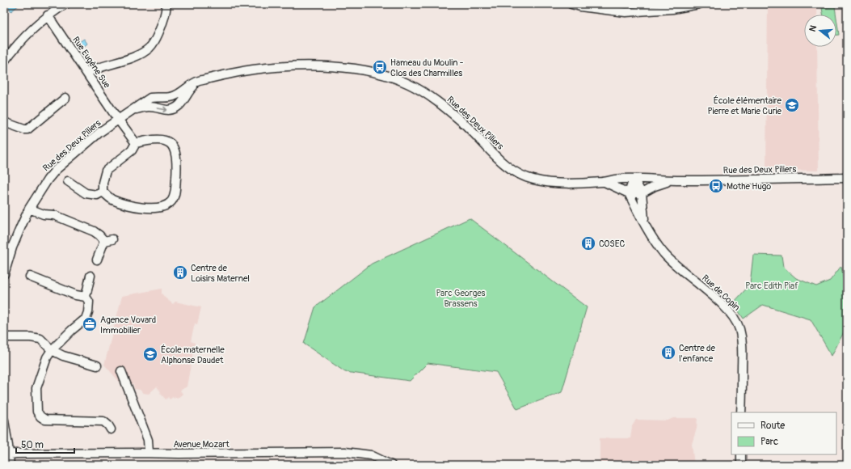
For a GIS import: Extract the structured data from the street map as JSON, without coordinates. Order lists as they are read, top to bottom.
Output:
{
  "streets": {
    "street": [
      "Rue Eugène Sue",
      "Rue des Deux Piliers",
      "Rue de Copin",
      "Avenue Mozart"
    ]
  },
  "crossings": [
    ["Rue Eugène Sue", "Rue des Deux Piliers"],
    ["Rue des Deux Piliers", "Rue de Copin"]
  ],
  "parks": ["Parc Edith Piaf", "Parc Georges Brassens"],
  "places": {
    "bus stop": ["Hameau du Moulin - Clos des Charmilles", "Mothe Hugo"],
    "school or university": ["École élémentaire Pierre et Marie Curie", "École maternelle Alphonse Daudet"],
    "building": ["COSEC", "Centre de Loisirs Maternel", "Centre de l'enfance"],
    "office": ["Agence Vovard Immobilier"]
  },
  "legend": ["Route", "Parc"],
  "scale_bar": "50 m",
  "north": "left"
}
